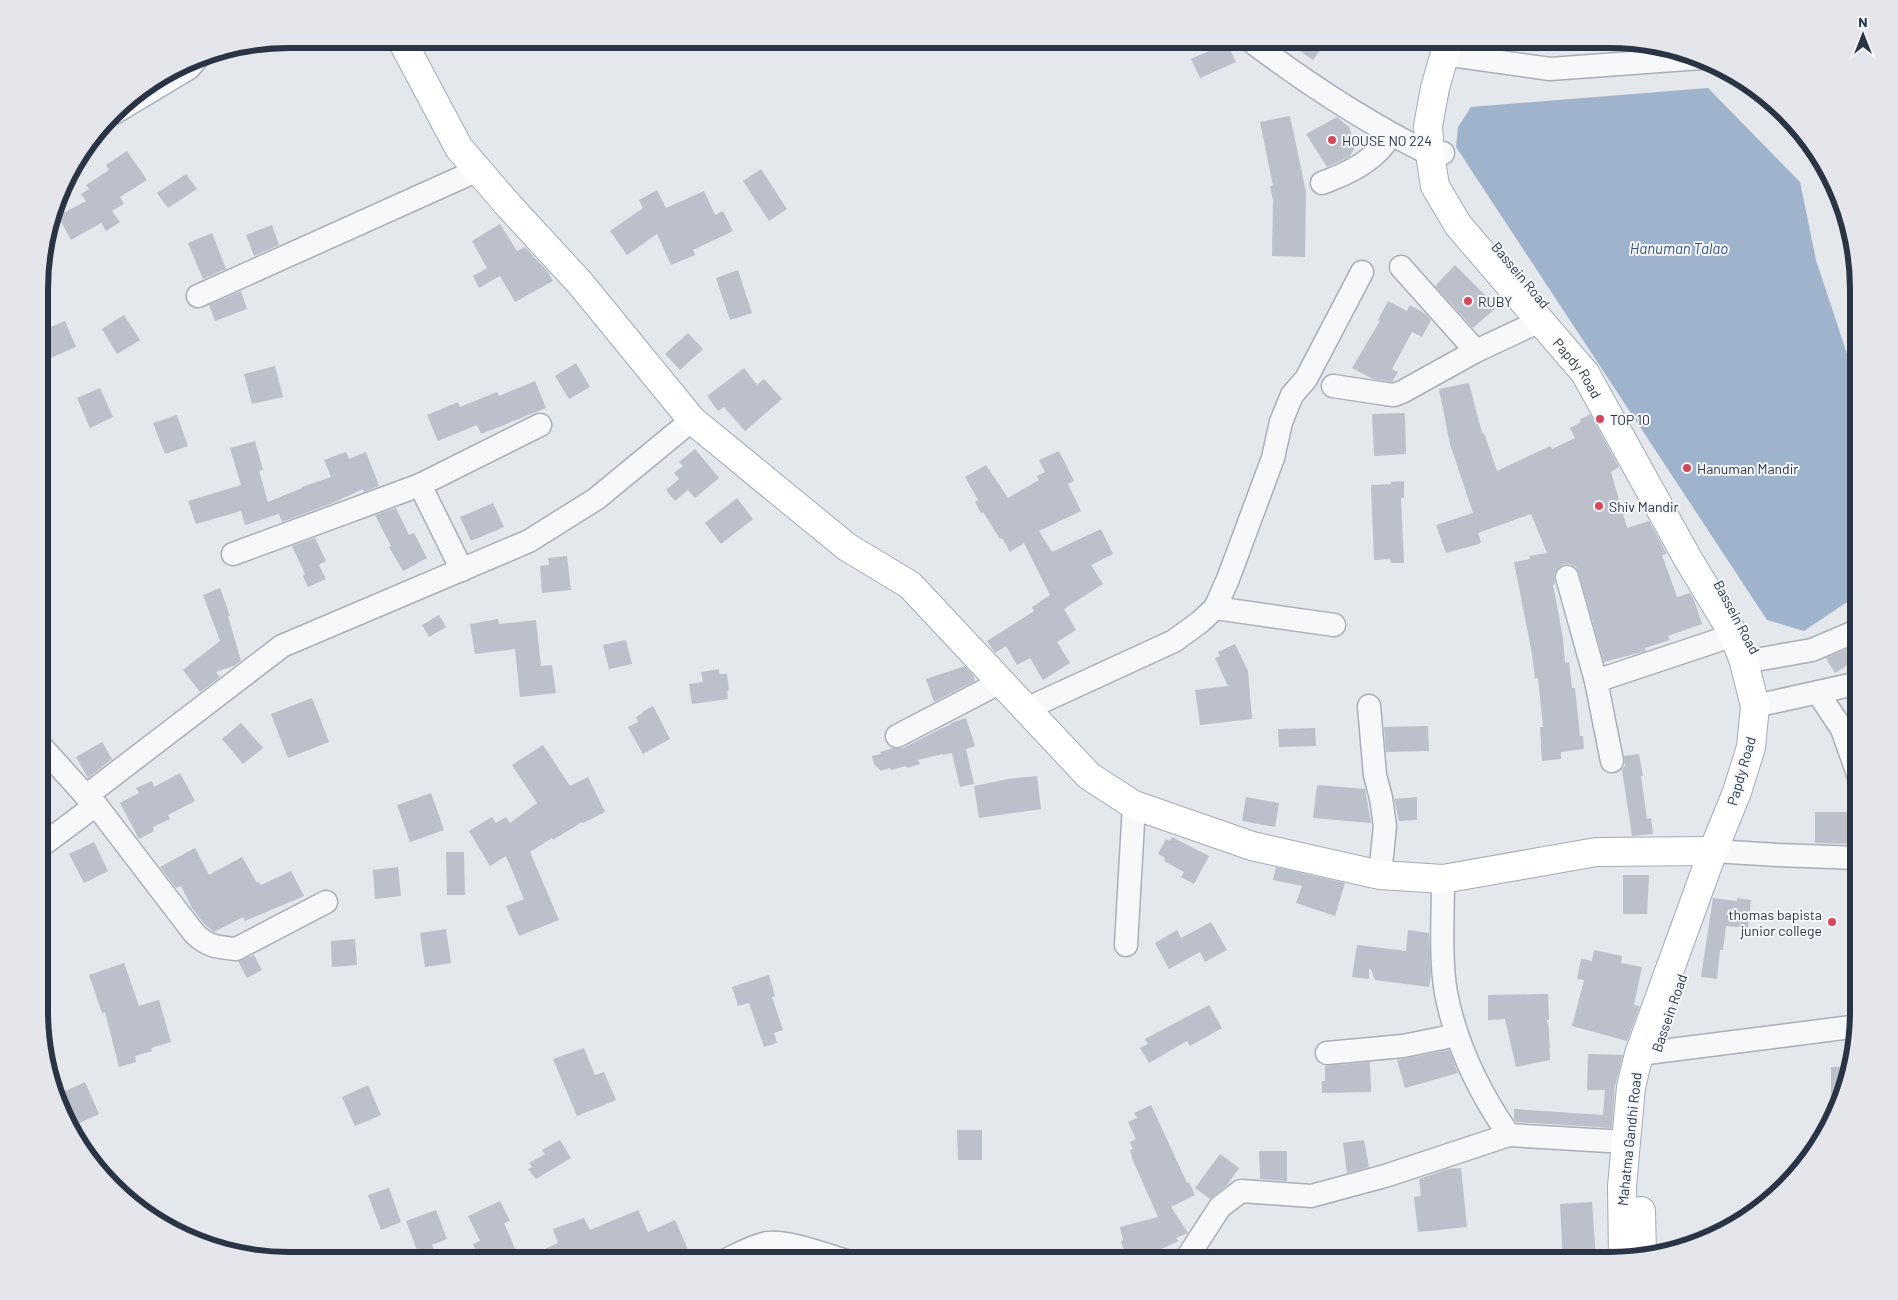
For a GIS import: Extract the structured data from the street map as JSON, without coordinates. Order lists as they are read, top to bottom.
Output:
{
  "streets": {
    "main road": ["Bassein Road", "Papdy Road", "Mahatma Gandhi Road"]
  },
  "crossings": [
    ["Bassein Road", "Papdy Road"],
    ["Bassein Road", "Mahatma Gandhi Road"],
    ["Papdy Road", "Mahatma Gandhi Road"]
  ],
  "water": ["Hanuman Talao"],
  "places": [
    "HOUSE NO 224",
    "RUBY",
    "TOP 10",
    "Hanuman Mandir",
    "Shiv Mandir",
    "thomas bapista junior college"
  ],
  "north": "top"
}
